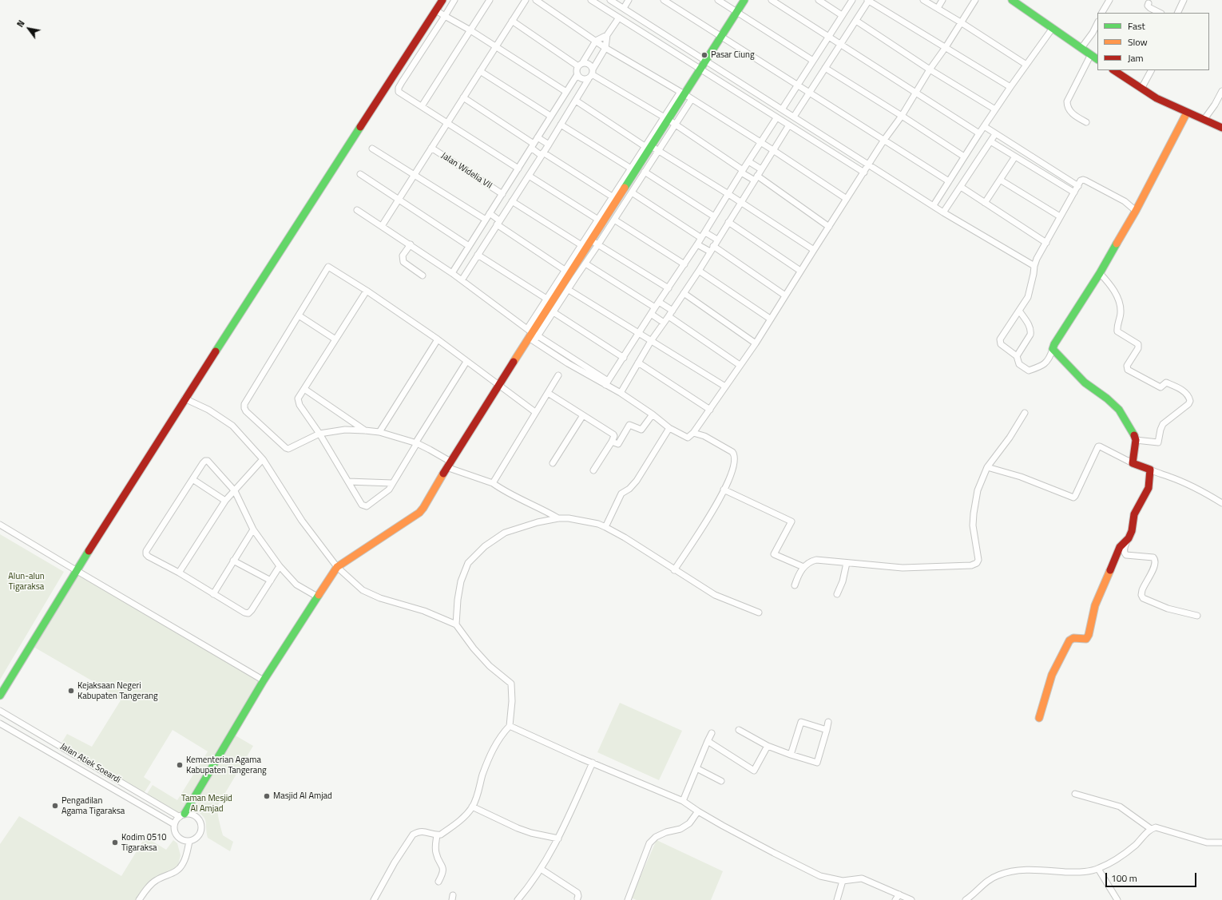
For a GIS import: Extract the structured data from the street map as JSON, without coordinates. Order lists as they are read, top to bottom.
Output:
{
  "streets": {
    "street": ["Jalan Widelia VII", "Jalan Atiek Soeardi"]
  },
  "parks": ["Alun-alun Tigaraksa", "Taman Mesjid Al Amjad"],
  "places": [
    "Pasar Ciung",
    "Kejaksaan Negeri Kabupaten Tangerang",
    "Kementerian Agama Kabupaten Tangerang",
    "Masjid Al Amjad",
    "Pengadilan Agama Tigaraksa",
    "Kodim 0510 Tigaraksa"
  ],
  "legend": ["Fast", "Slow", "Jam"],
  "scale_bar": "100 m",
  "north": "top left"
}
